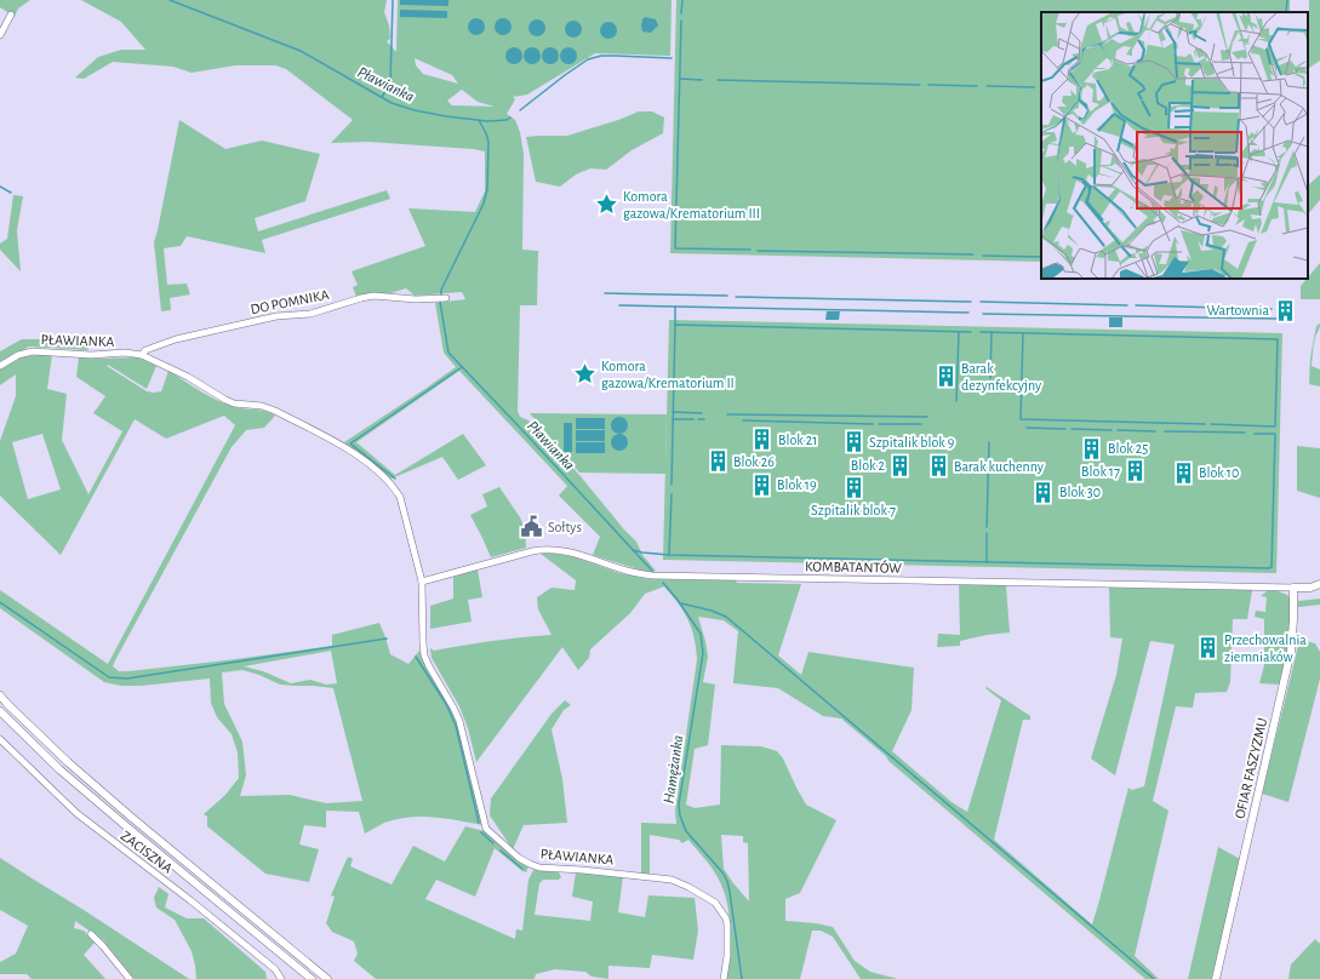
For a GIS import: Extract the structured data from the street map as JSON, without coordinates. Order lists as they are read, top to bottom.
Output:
{
  "streets": {
    "street": [
      "DO POMNIKA",
      "PŁAWIANKA",
      "KOMBATANTÓW",
      "OFIAR FASZYZMU",
      "ZACISZNA"
    ]
  },
  "crossings": [
    ["DO POMNIKA", "PŁAWIANKA"],
    ["PŁAWIANKA", "KOMBATANTÓW"],
    ["KOMBATANTÓW", "OFIAR FASZYZMU"]
  ],
  "water": ["Pławianka", "Hamężanka"],
  "places": {
    "place": ["Komora gazowa/Krematorium III", "Komora gazowa/Krematorium II"],
    "building": [
      "Wartownia",
      "Barak dezynfekcyjny",
      "Blok 21",
      "Szpitalik blok 9",
      "Blok 25",
      "Blok 26",
      "Blok 2",
      "Barak kuchenny",
      "Blok 17",
      "Blok 10",
      "Blok 19",
      "Szpitalik blok 7",
      "Blok 30",
      "Przechowalnia ziemniaków"
    ],
    "public building": ["Sołtys"]
  }
}
